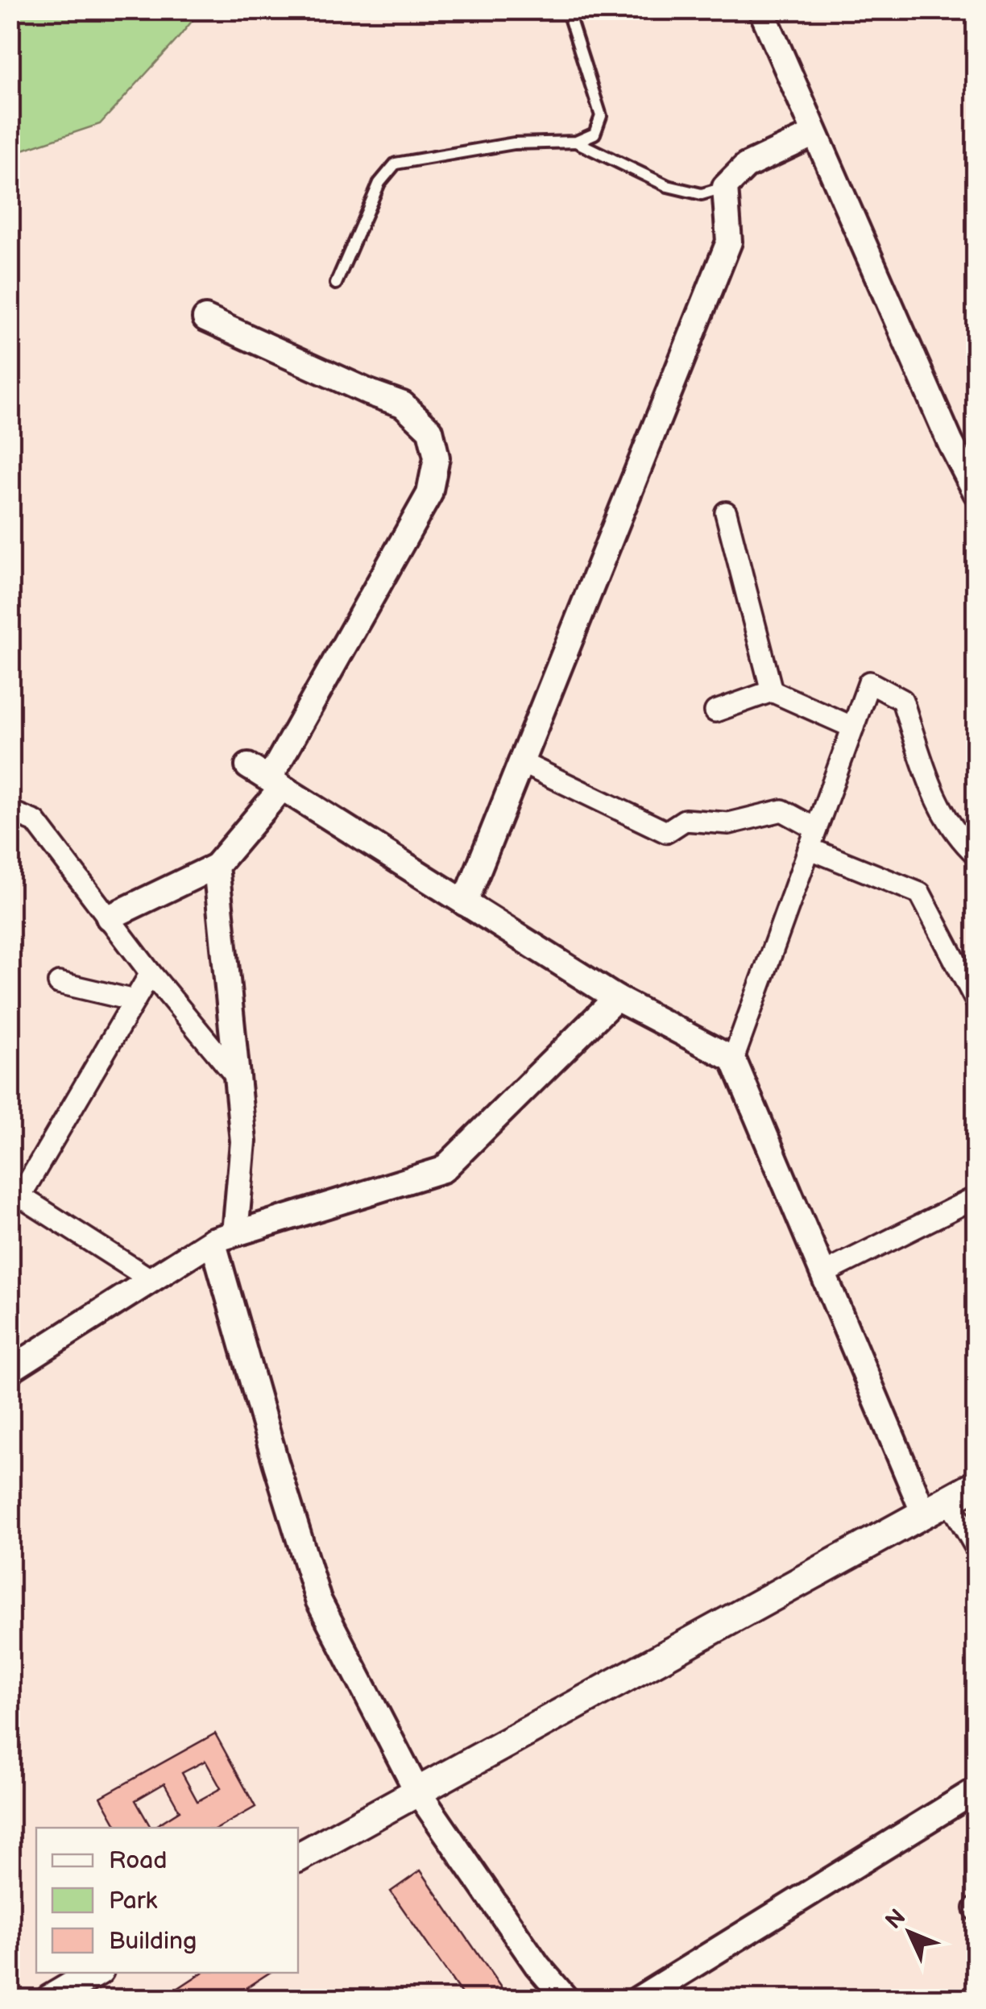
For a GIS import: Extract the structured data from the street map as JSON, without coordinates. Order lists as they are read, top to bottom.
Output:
{
  "legend": ["Road", "Park", "Building"],
  "north": "top left"
}
